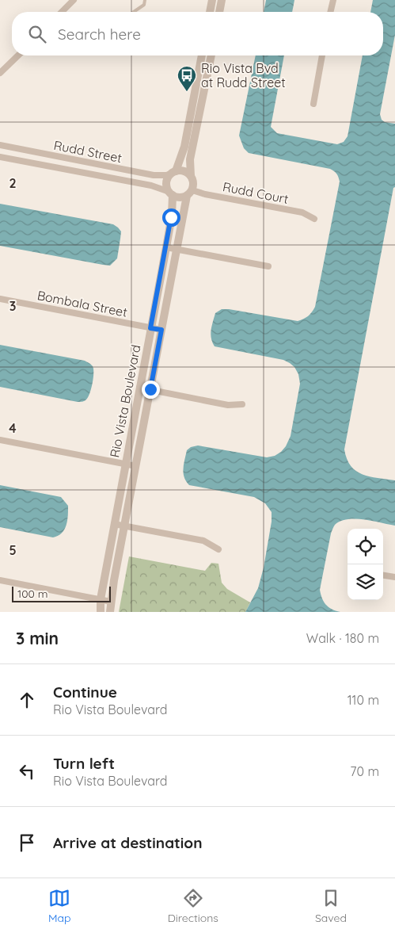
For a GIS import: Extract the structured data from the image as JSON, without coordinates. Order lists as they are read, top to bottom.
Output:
{
  "streets": {
    "street": [
      "Rudd Street",
      "Rudd Court",
      "Bombala Street",
      "Rio Vista Boulevard"
    ]
  },
  "crossings": [
    ["Rudd Street", "Rudd Court"],
    ["Rudd Street", "Rio Vista Boulevard"],
    ["Rudd Court", "Rio Vista Boulevard"],
    ["Bombala Street", "Rio Vista Boulevard"]
  ],
  "places": {
    "bus stop": ["Rio Vista Bvd at Rudd Street"]
  },
  "scale_bar": "100 m",
  "page": {
    "search": "Search here",
    "scale": "100 m",
    "heading": ["3 min", "Walk · 180 m"],
    "list": [
      ["Continue", "Rio Vista Boulevard", "110 m"],
      ["Turn left", "Rio Vista Boulevard", "70 m"],
      "Arrive at destination"
    ],
    "nav": ["Map", "Directions", "Saved"]
  },
  "grid": {
    "rows": [
      "2",
      "3",
      "4",
      "5"
    ]
  }
}
